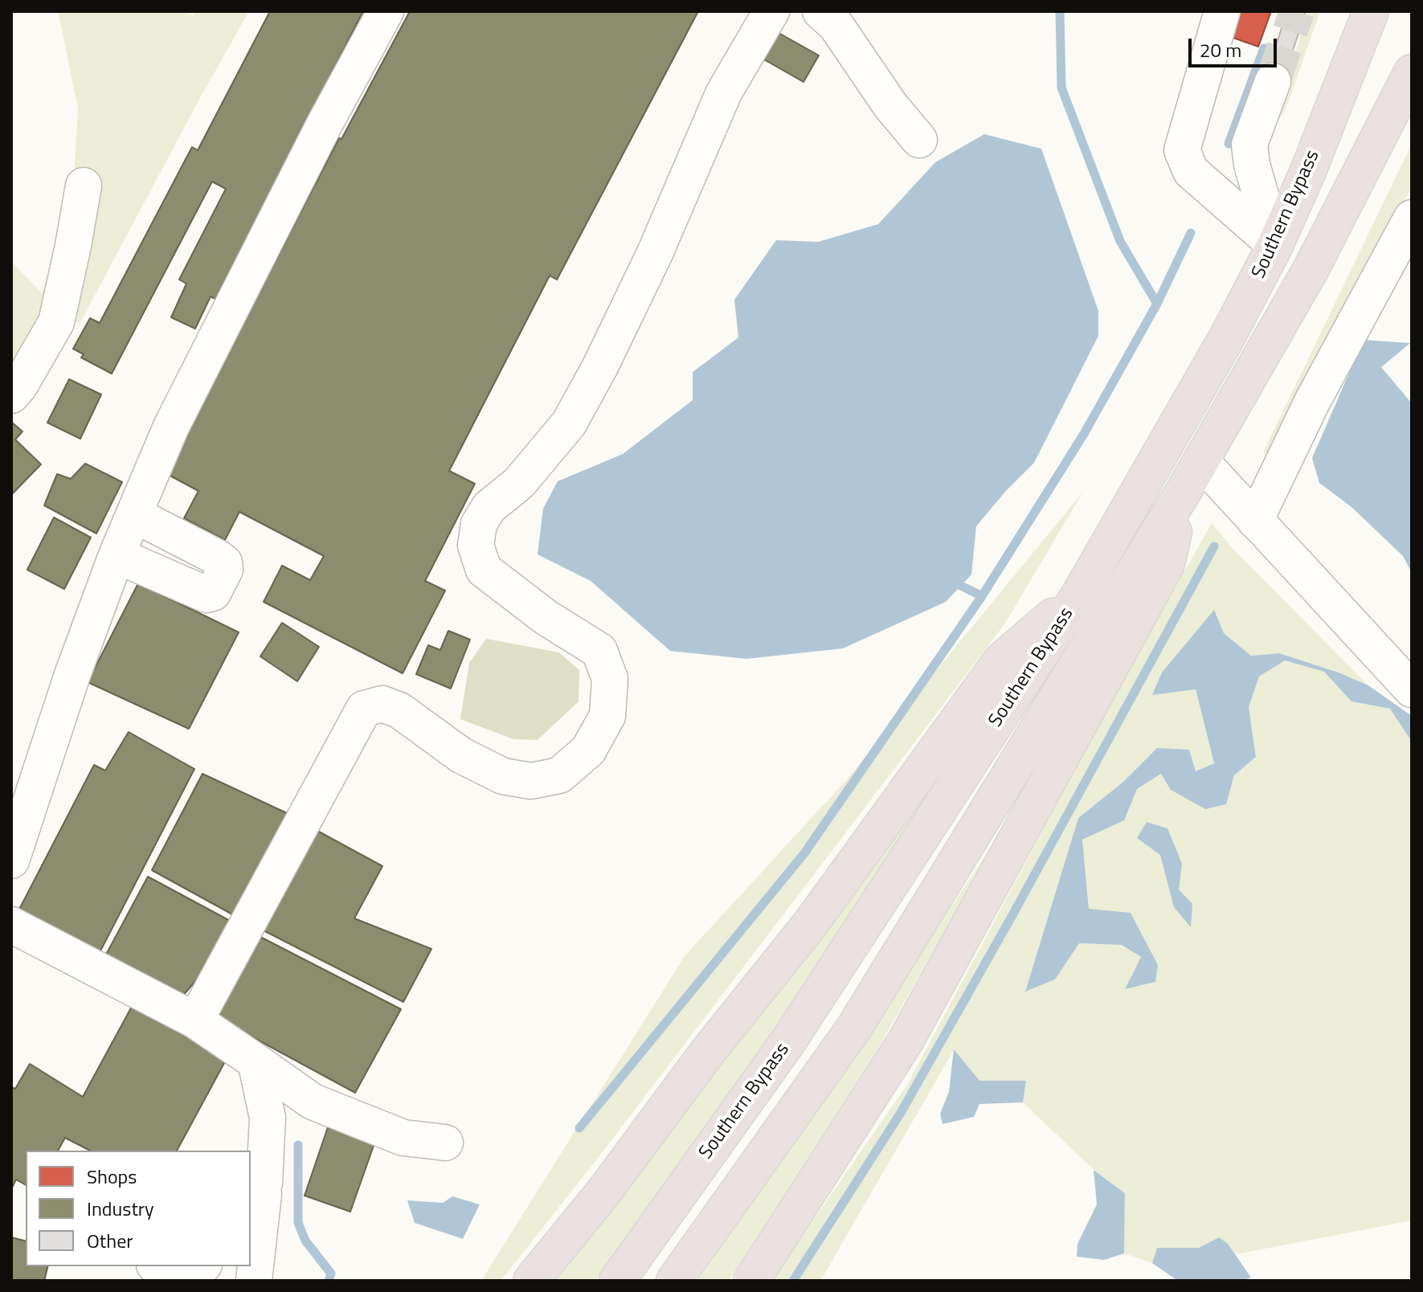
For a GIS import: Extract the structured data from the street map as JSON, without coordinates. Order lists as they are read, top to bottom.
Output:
{
  "streets": {
    "highway": ["Southern Bypass"]
  },
  "legend": ["Shops", "Industry", "Other"],
  "scale_bar": "20 m"
}
